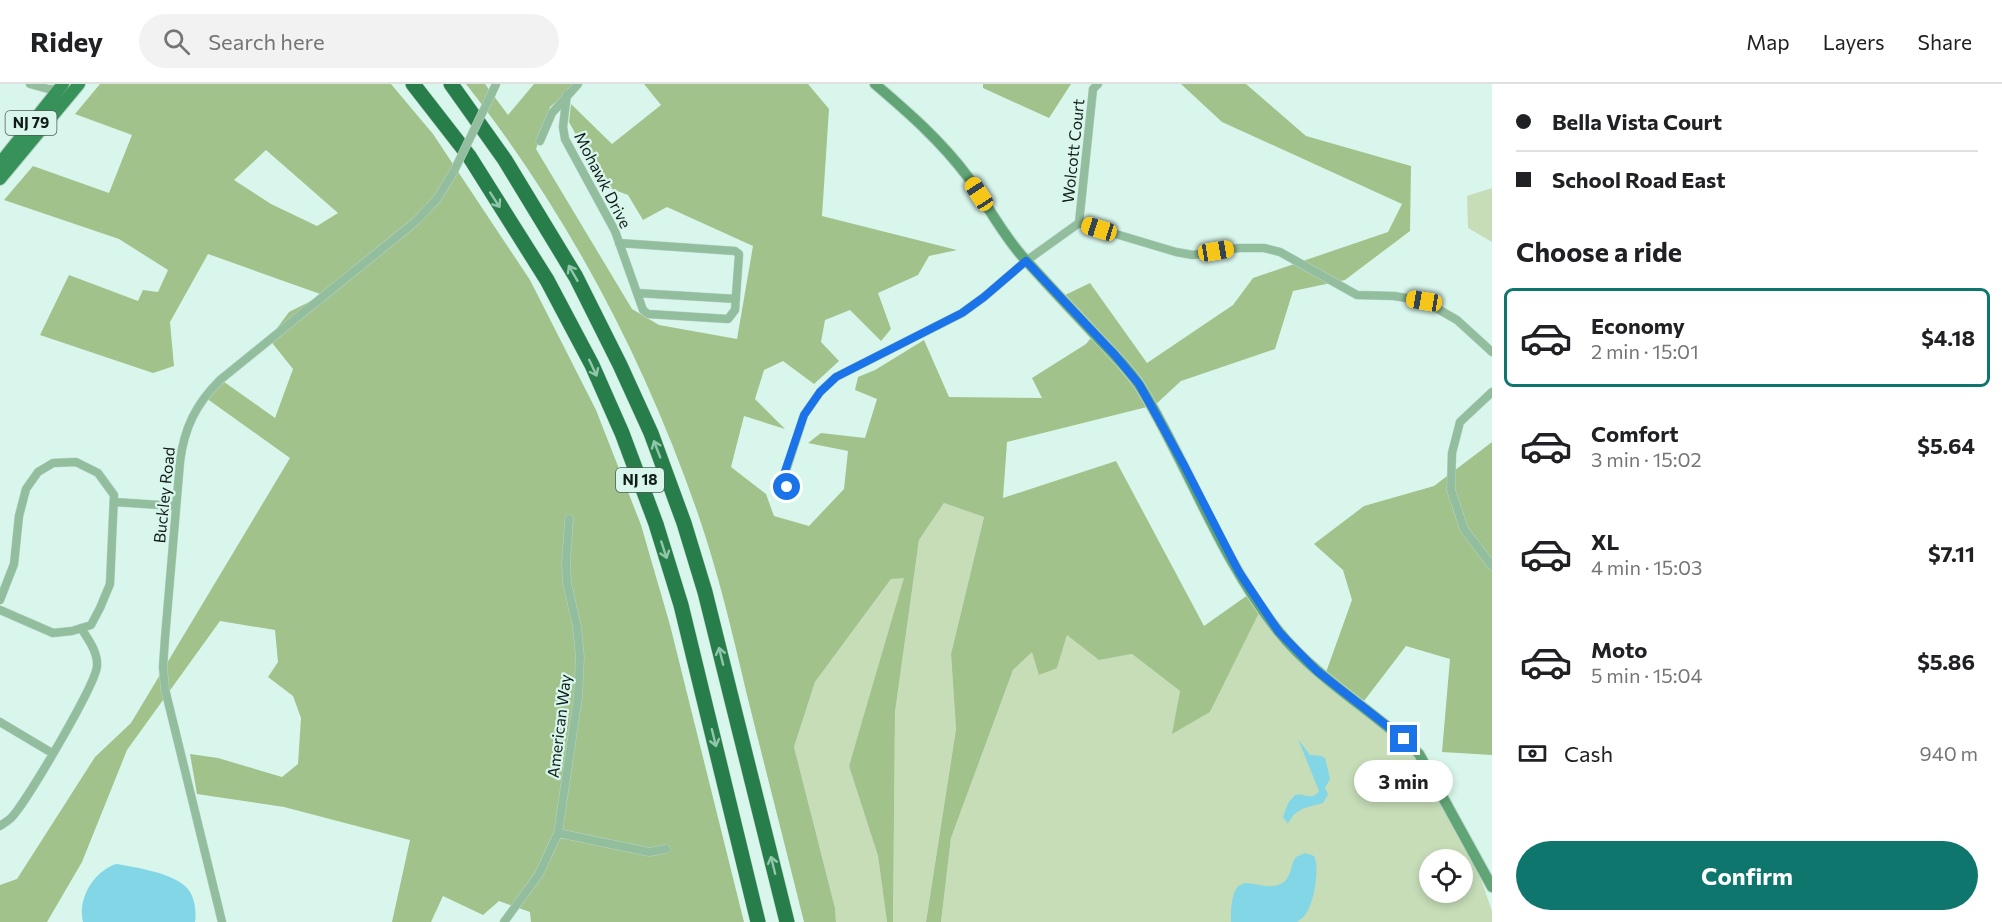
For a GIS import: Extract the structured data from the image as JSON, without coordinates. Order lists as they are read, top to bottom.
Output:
{
  "streets": {
    "highway": ["NJ 18"],
    "main road": ["NJ 79"],
    "street": [
      "Wolcott Court",
      "Mohawk Drive",
      "Buckley Road",
      "American Way"
    ]
  },
  "page": {
    "header": "Ridey",
    "search": "Search here",
    "nav": ["Map", "Layers", "Share"],
    "banner": ["Bella Vista Court", "School Road East"],
    "heading": "Choose a ride",
    "list": [
      {
        "name": "Economy",
        "note": "2 min · 15:01",
        "value": "$4.18"
      },
      {
        "name": "Comfort",
        "note": "3 min · 15:02",
        "value": "$5.64"
      },
      {
        "name": "XL",
        "note": "4 min · 15:03",
        "value": "$7.11"
      },
      {
        "name": "Moto",
        "note": "5 min · 15:04",
        "value": "$5.86"
      }
    ],
    "pay": ["Cash", "940 m"],
    "bubble": "3 min",
    "buttons": "Confirm"
  }
}
